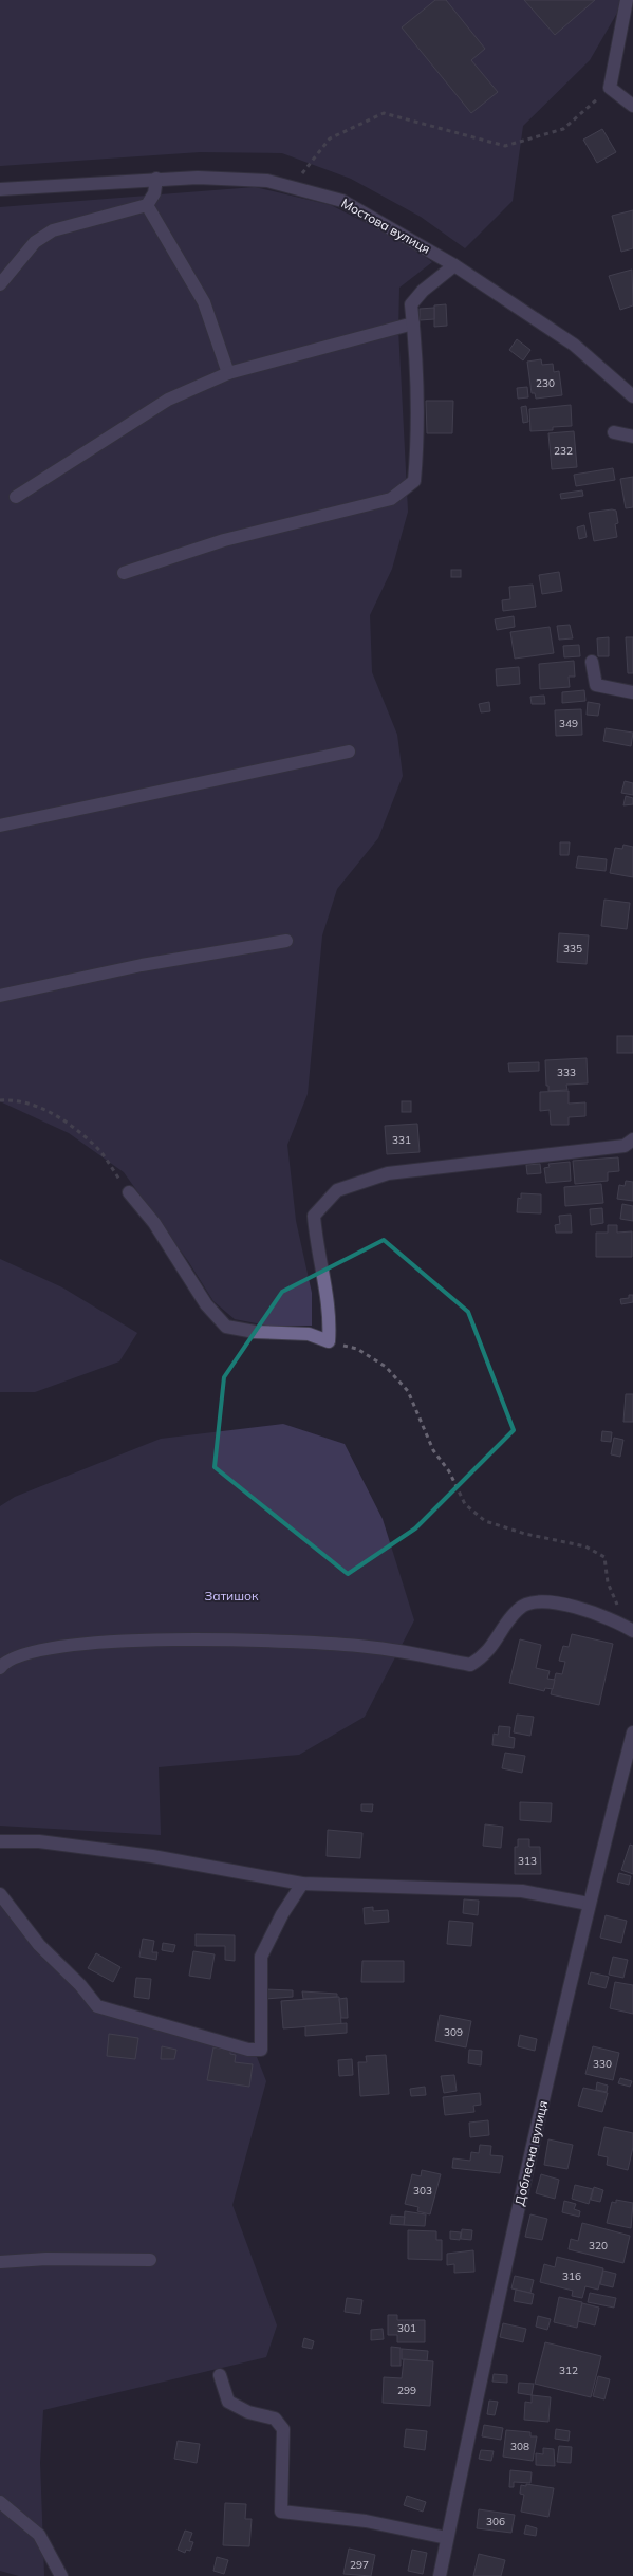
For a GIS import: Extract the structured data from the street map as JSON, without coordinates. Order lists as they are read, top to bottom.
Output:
{
  "streets": {
    "street": ["Мостова вулиця", "Доблесна вулиця"]
  },
  "parks": ["Затишок"],
  "house_numbers": [
    "230",
    "232",
    "349",
    "335",
    "333",
    "331",
    "313",
    "309",
    "330",
    "303",
    "320",
    "316",
    "301",
    "312",
    "299",
    "308",
    "306",
    "297"
  ]
}
